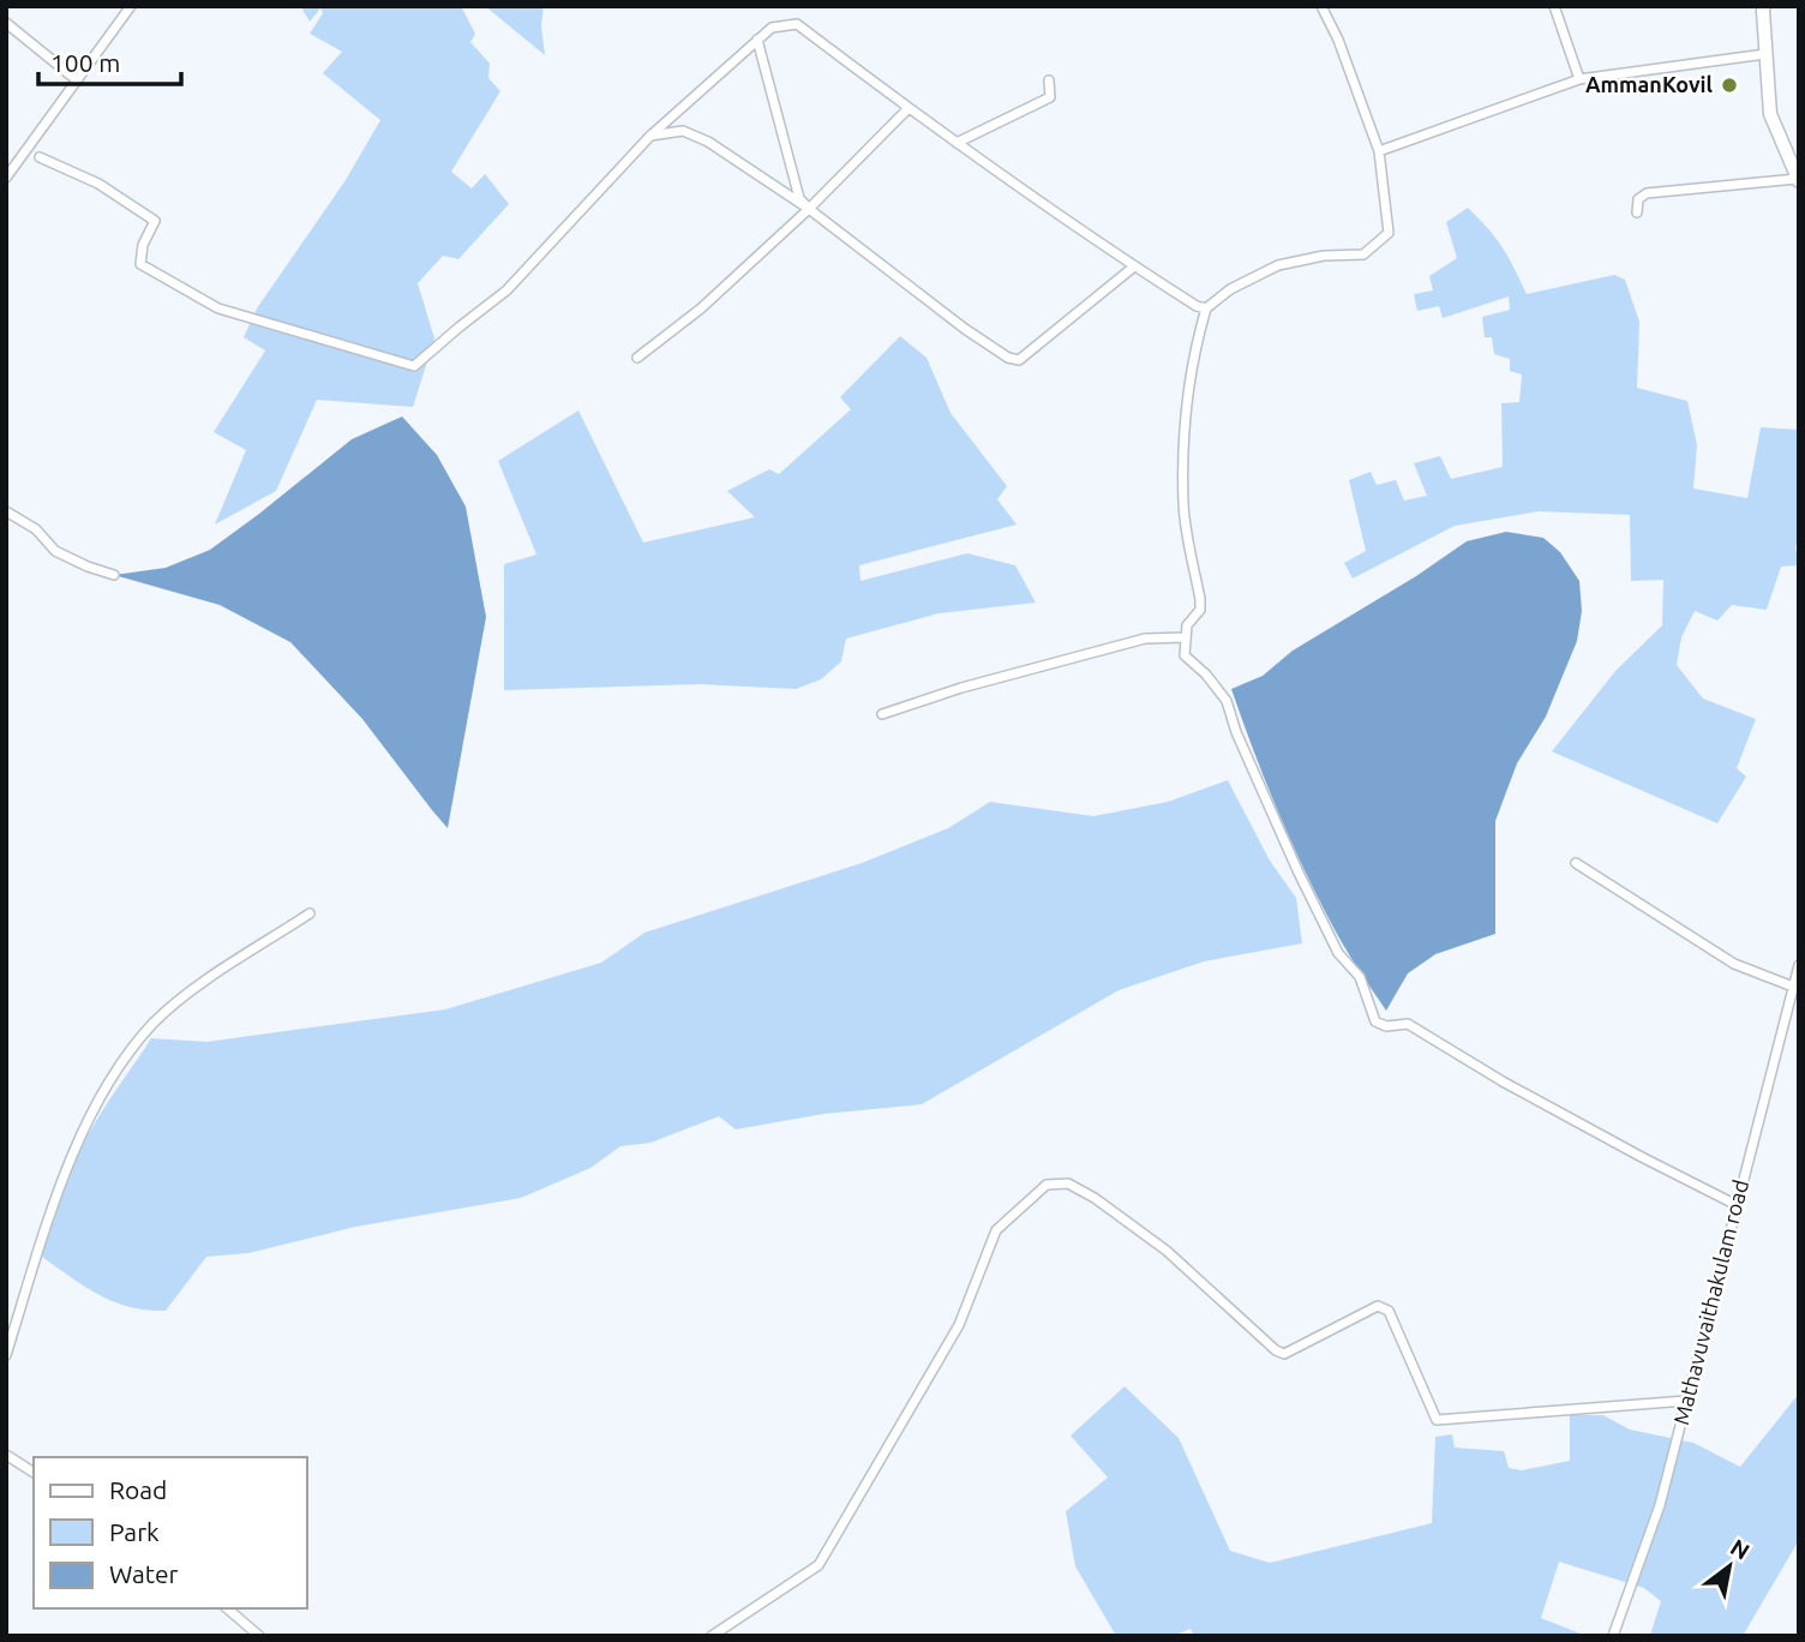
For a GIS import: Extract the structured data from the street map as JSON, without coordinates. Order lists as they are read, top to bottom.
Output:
{
  "streets": {
    "street": ["Mathavuvaithakulam road"]
  },
  "places": ["AmmanKovil"],
  "legend": ["Road", "Park", "Water"],
  "scale_bar": "100 m",
  "north": "top right"
}
